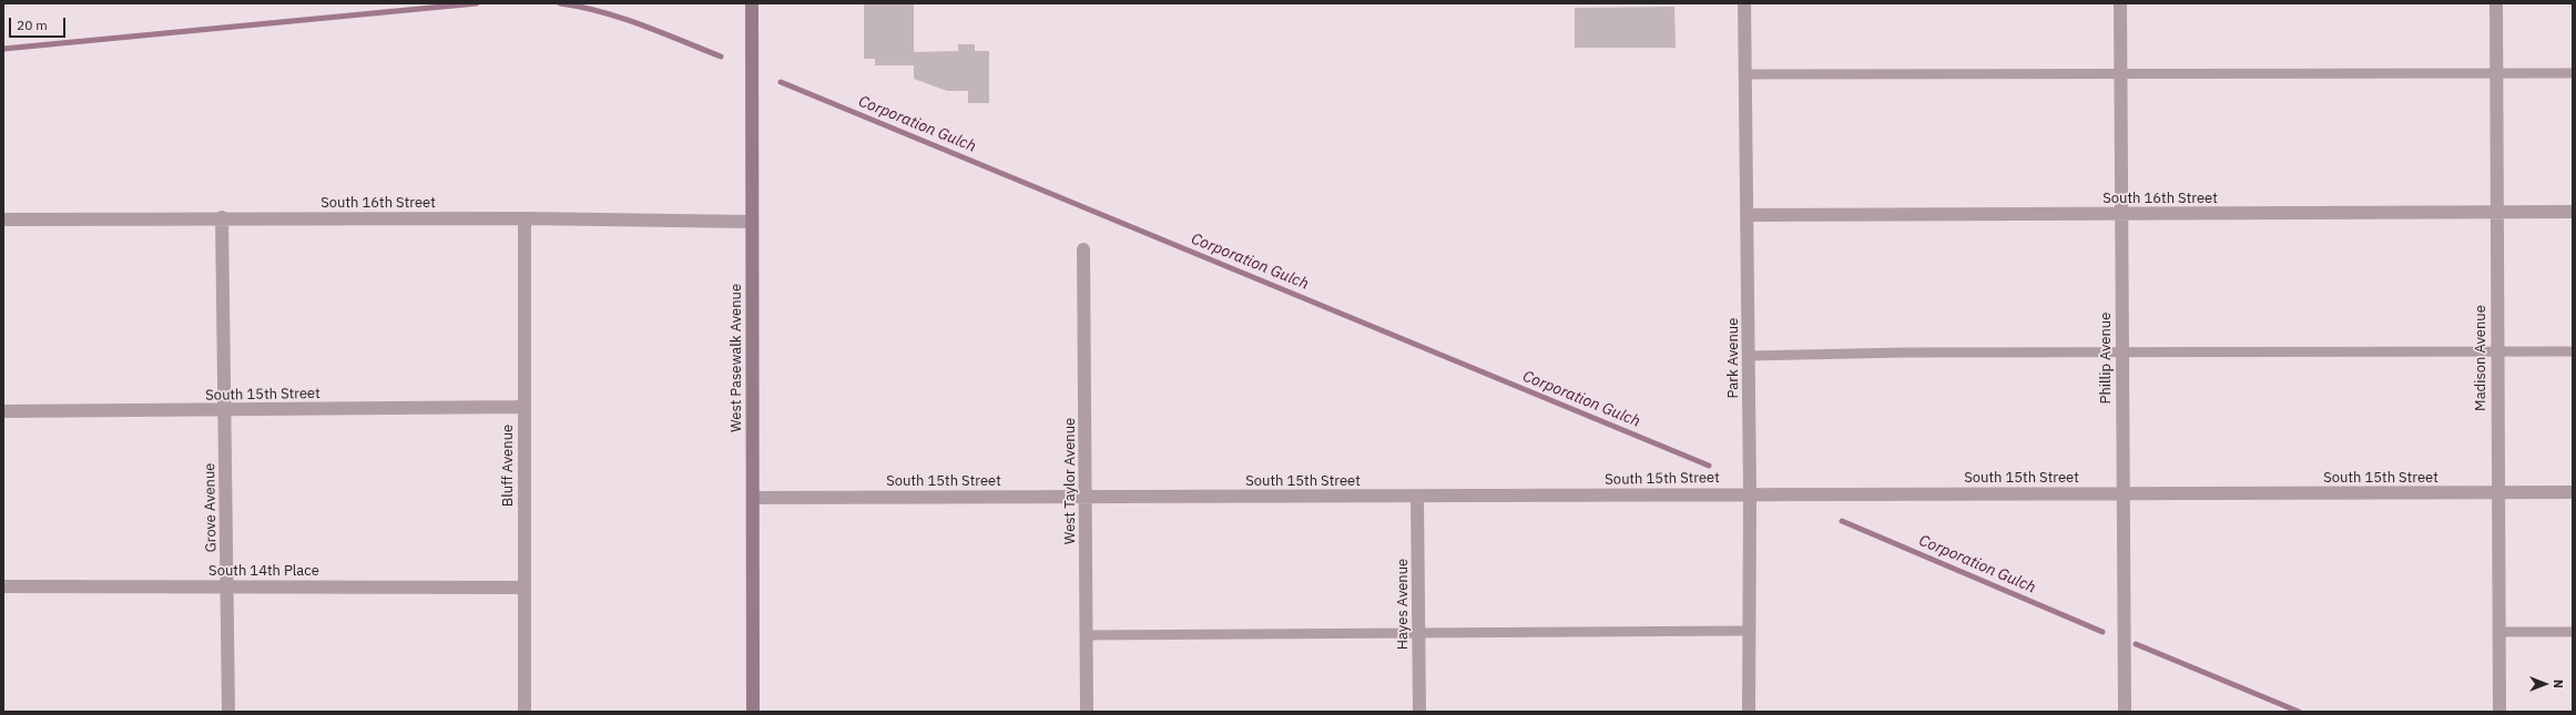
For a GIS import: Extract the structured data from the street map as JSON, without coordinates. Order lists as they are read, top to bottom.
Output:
{
  "streets": {
    "street": [
      "South 16th Street",
      "West Pasewalk Avenue",
      "Park Avenue",
      "Phillip Avenue",
      "Madison Avenue",
      "South 15th Street",
      "Bluff Avenue",
      "West Taylor Avenue",
      "Grove Avenue",
      "South 14th Place",
      "Hayes Avenue"
    ]
  },
  "crossings": [
    ["South 16th Street", "West Pasewalk Avenue"],
    ["South 16th Street", "Park Avenue"],
    ["South 16th Street", "Phillip Avenue"],
    ["South 16th Street", "Madison Avenue"],
    ["South 16th Street", "Bluff Avenue"],
    ["South 16th Street", "Grove Avenue"],
    ["West Pasewalk Avenue", "South 15th Street"],
    ["Park Avenue", "South 15th Street"],
    ["Phillip Avenue", "South 15th Street"],
    ["Madison Avenue", "South 15th Street"],
    ["South 15th Street", "Bluff Avenue"],
    ["South 15th Street", "West Taylor Avenue"],
    ["South 15th Street", "Grove Avenue"],
    ["South 15th Street", "Hayes Avenue"],
    ["Bluff Avenue", "South 14th Place"],
    ["Grove Avenue", "South 14th Place"]
  ],
  "water": ["Corporation Gulch"],
  "scale_bar": "20 m",
  "north": "right"
}
